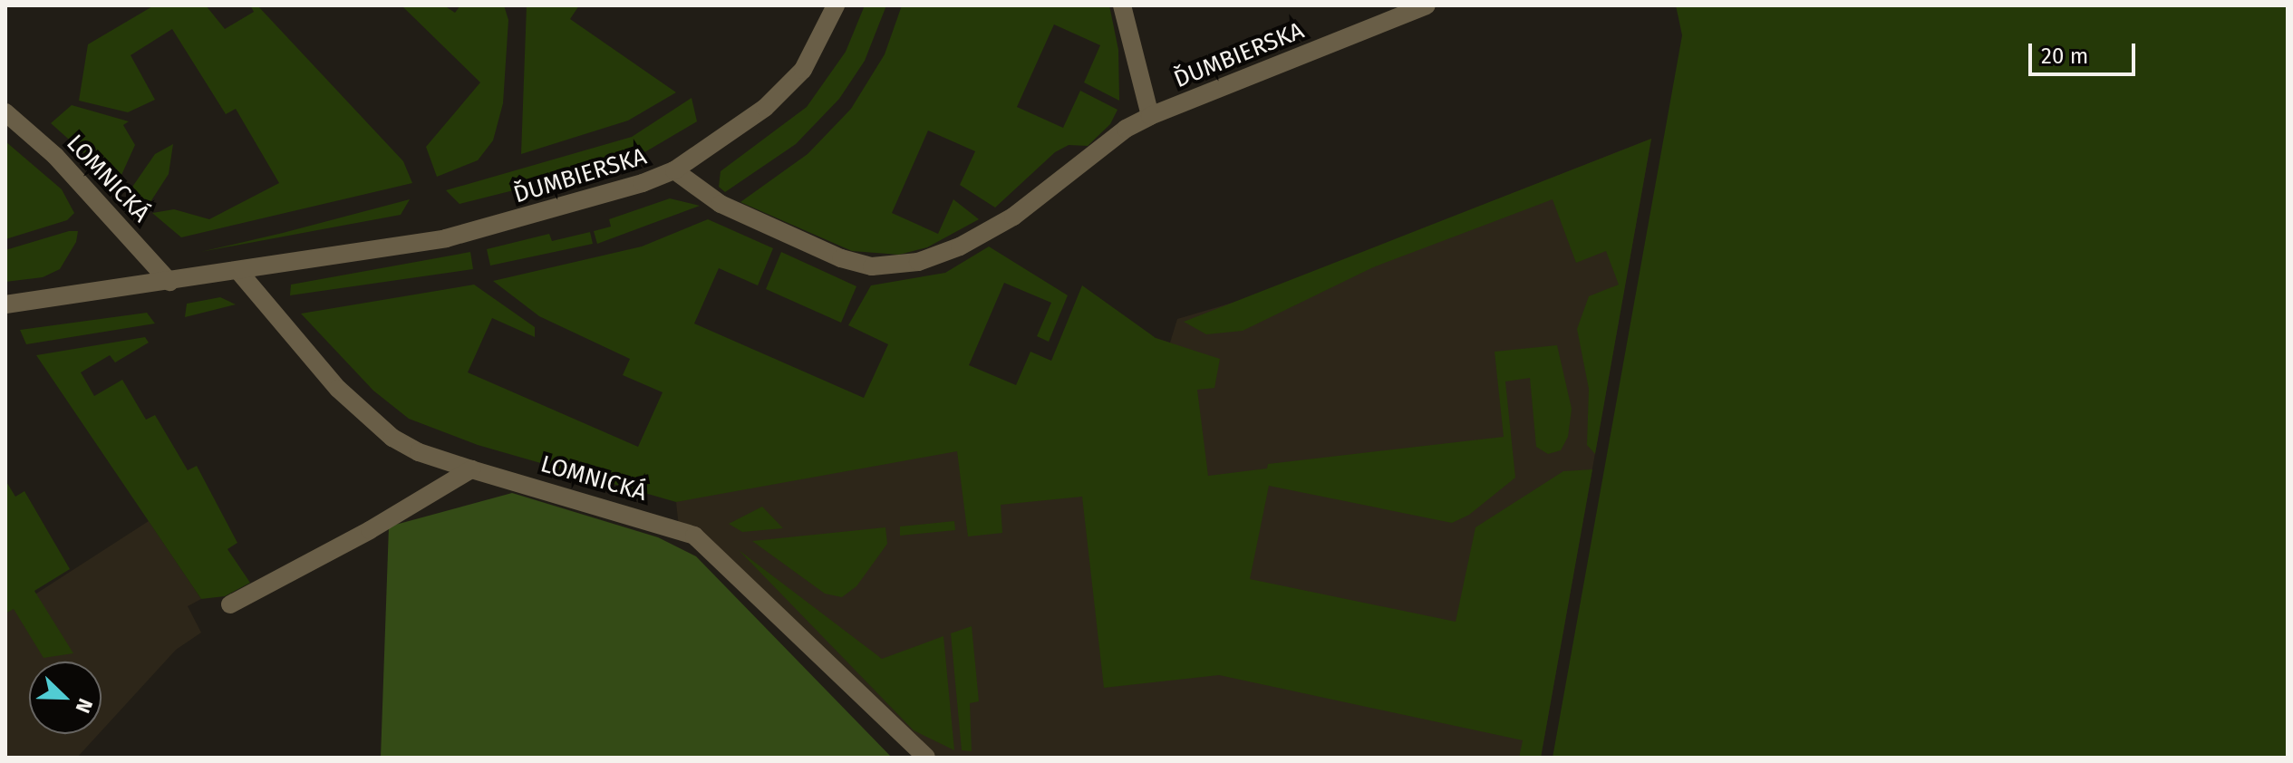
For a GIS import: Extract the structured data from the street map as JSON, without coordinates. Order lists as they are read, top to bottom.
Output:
{
  "streets": {
    "street": ["ĎUMBIERSKA", "LOMNICKÁ"]
  },
  "crossings": [
    ["ĎUMBIERSKA", "LOMNICKÁ"]
  ],
  "scale_bar": "20 m",
  "north": "bottom right"
}
